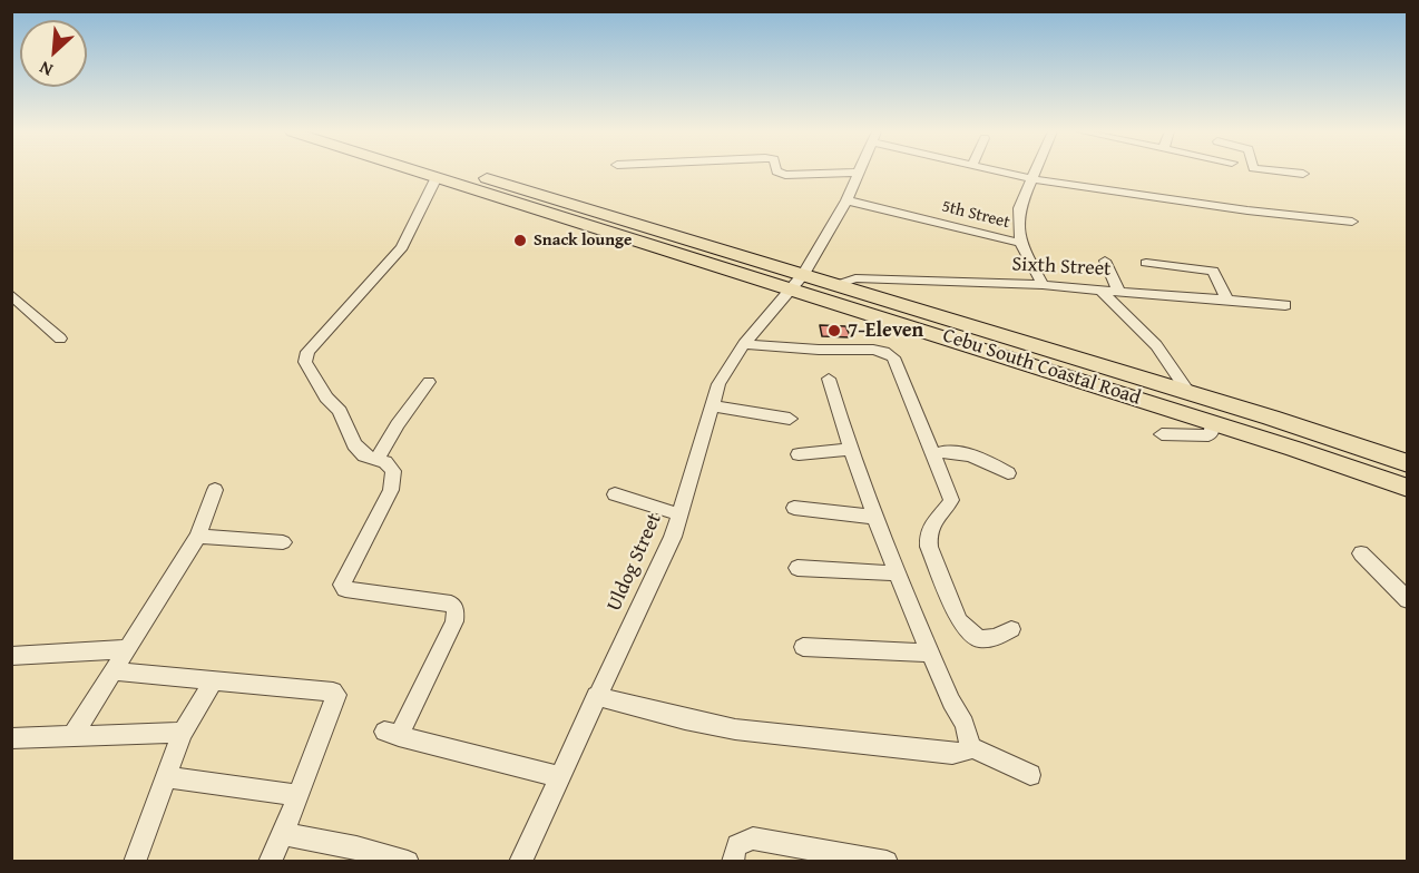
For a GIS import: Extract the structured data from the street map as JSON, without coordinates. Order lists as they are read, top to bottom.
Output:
{
  "streets": {
    "highway": ["Cebu South Coastal Road"],
    "street": ["5th Street", "Sixth Street", "Uldog Street"]
  },
  "crossings": [
    ["5th Street", "Uldog Street"],
    ["Sixth Street", "Cebu South Coastal Road"],
    ["Cebu South Coastal Road", "Uldog Street"]
  ],
  "places": ["Snack lounge", "7-Eleven"],
  "north": "bottom left"
}
